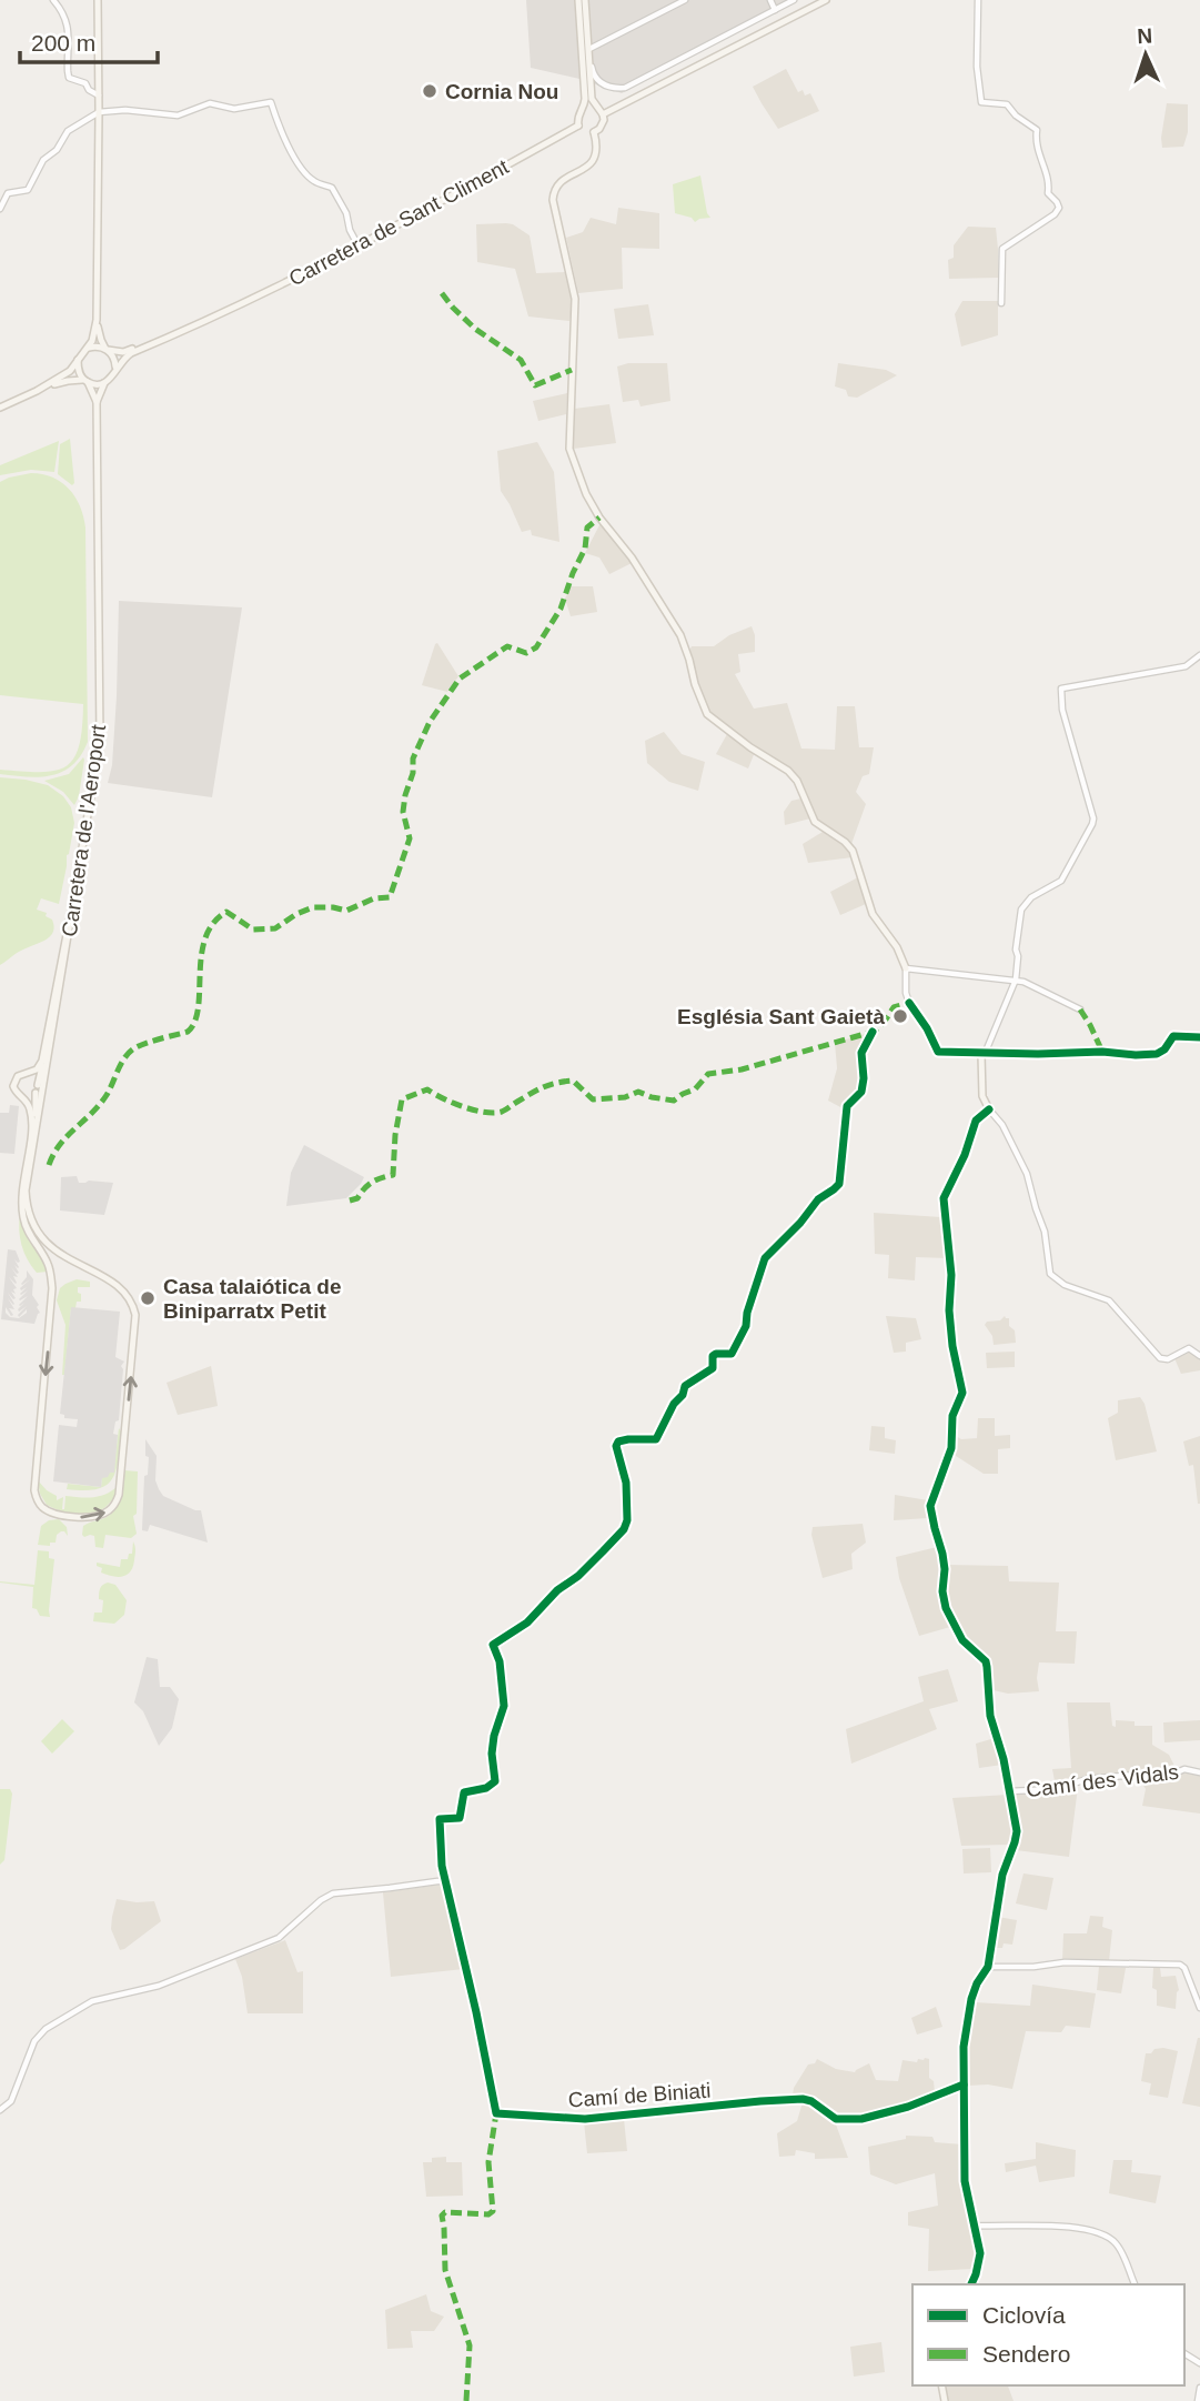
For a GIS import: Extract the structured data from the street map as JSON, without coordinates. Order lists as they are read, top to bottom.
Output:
{
  "streets": {
    "main road": ["Carretera de Sant Climent", "Carretera de l'Aeroport"],
    "street": ["Camí des Vidals", "Camí de Biniati"]
  },
  "places": ["Cornia Nou", "Església Sant Gaietà", "Casa talaiótica de Biniparratx Petit"],
  "legend": ["Ciclovía", "Sendero"],
  "scale_bar": "200 m",
  "north": "top"
}
